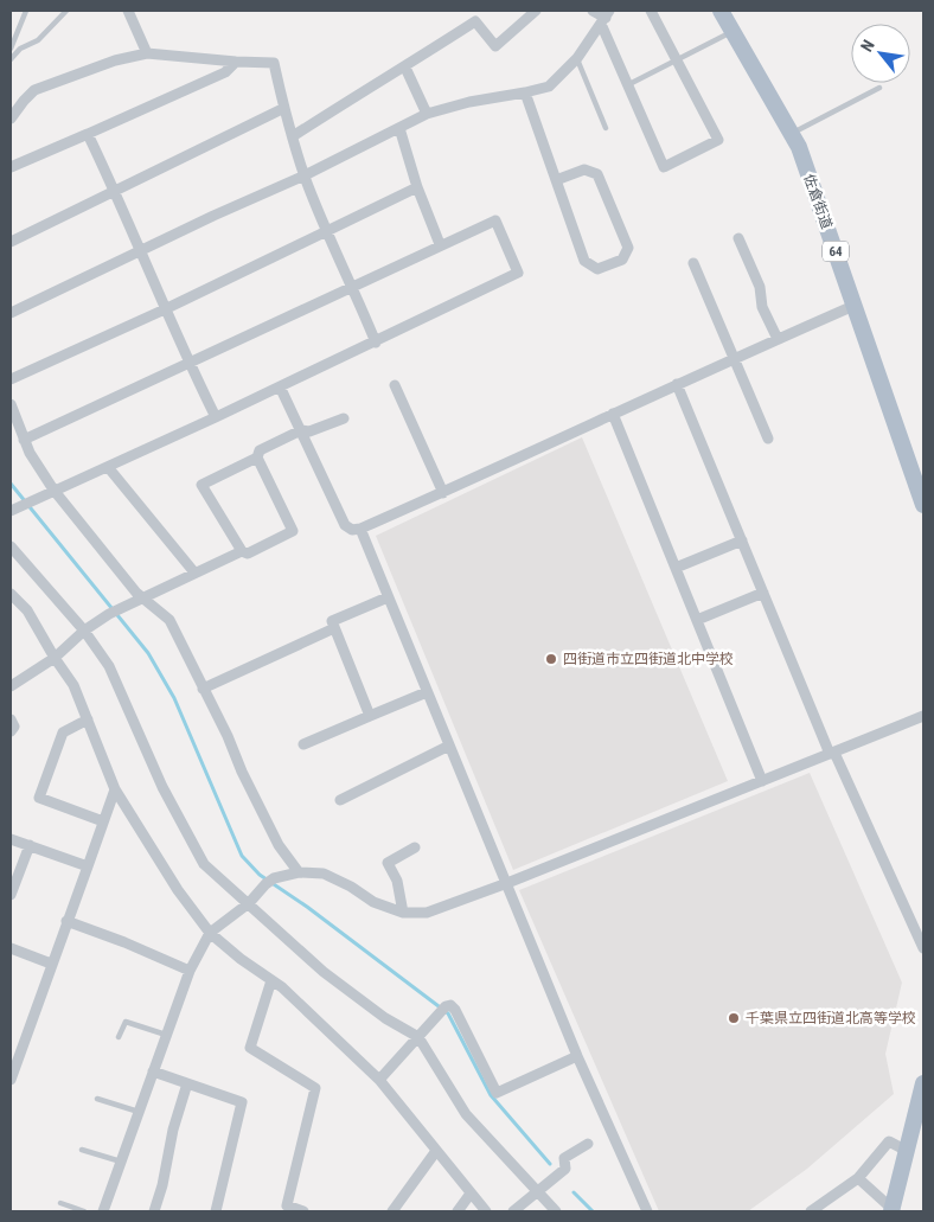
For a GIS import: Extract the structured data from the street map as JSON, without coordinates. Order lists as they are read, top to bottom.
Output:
{
  "streets": {
    "main road": ["佐倉街道", "64"]
  },
  "places": ["四街道市立四街道北中学校", "千葉県立四街道北高等学校"],
  "north": "top left"
}
